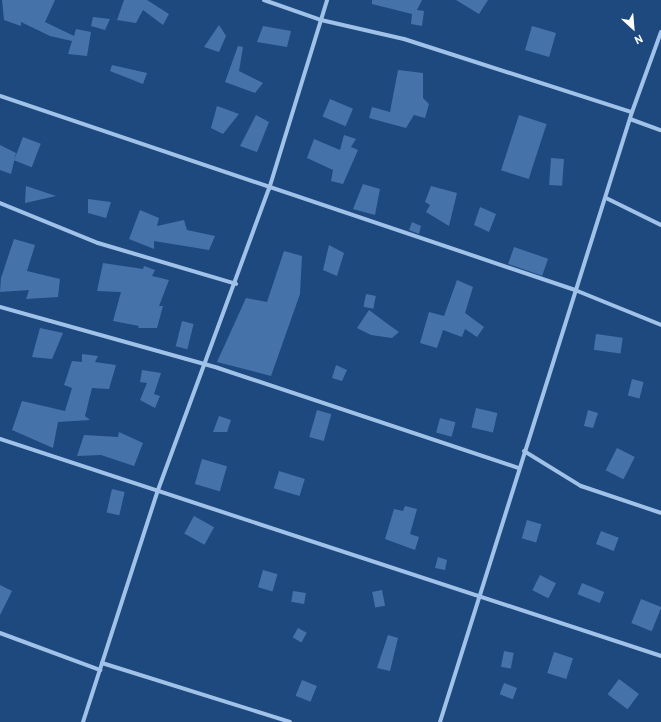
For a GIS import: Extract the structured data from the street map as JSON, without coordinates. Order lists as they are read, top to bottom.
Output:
{
  "north": "bottom right"
}
